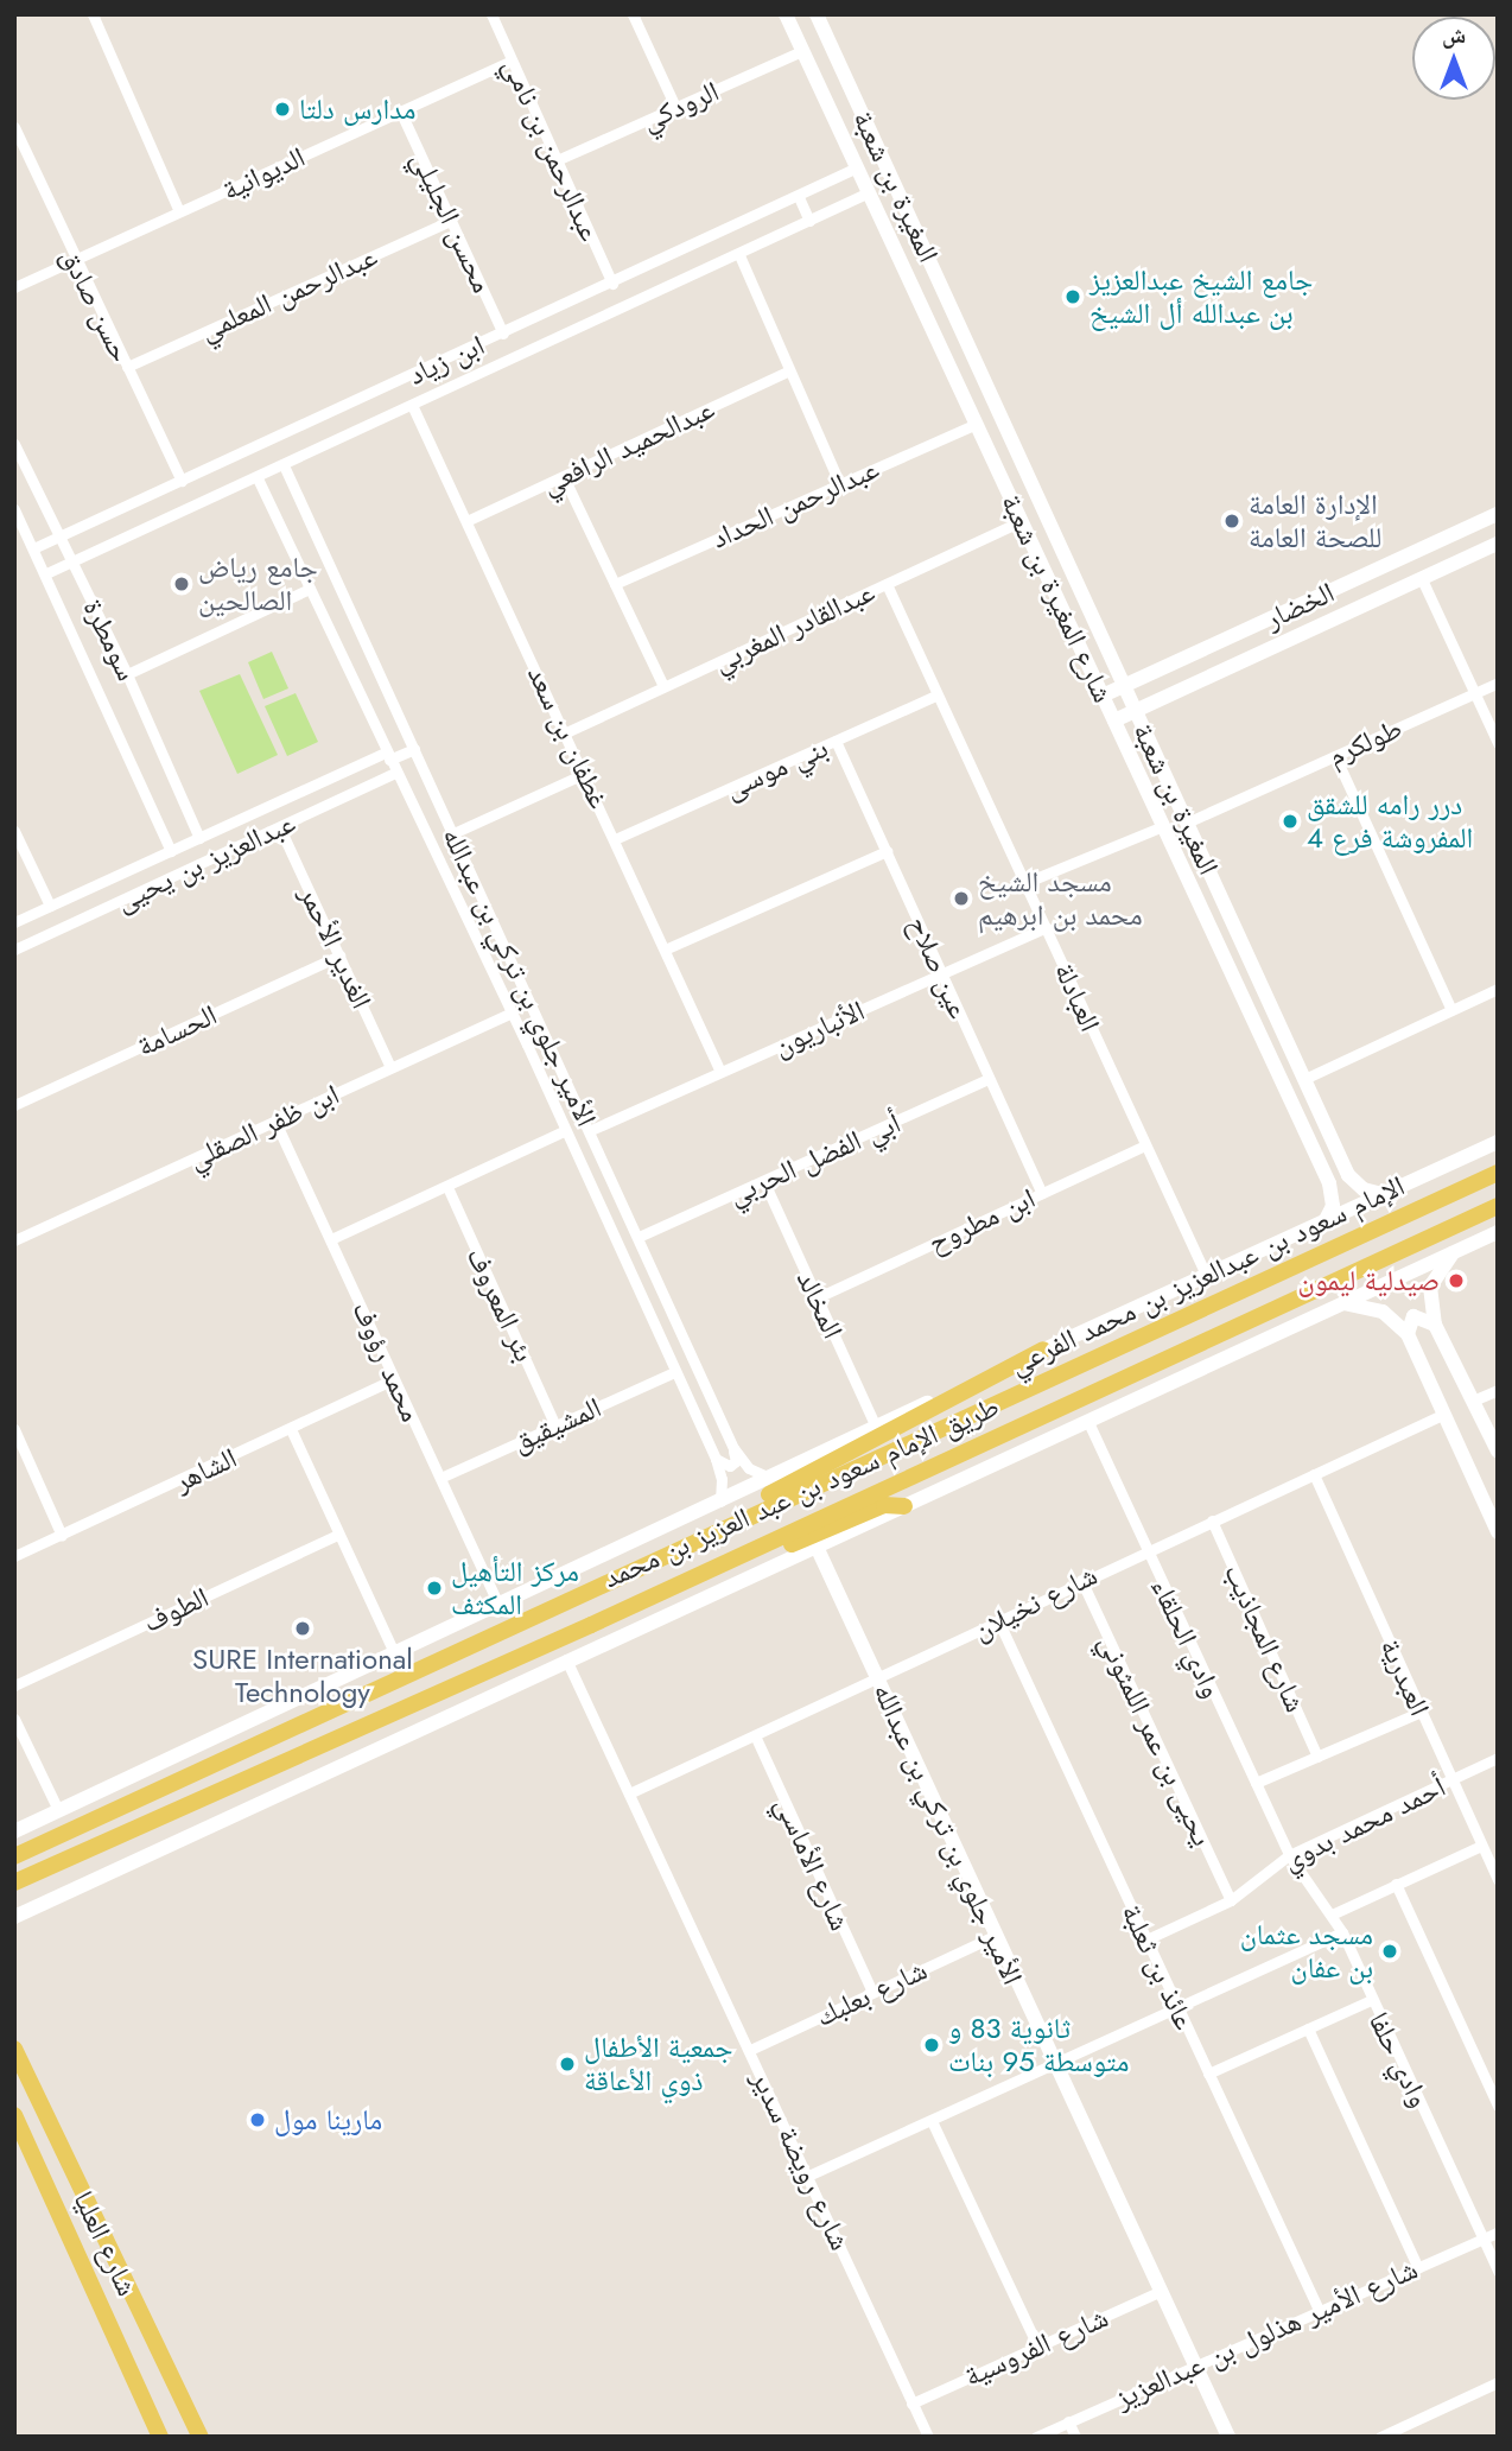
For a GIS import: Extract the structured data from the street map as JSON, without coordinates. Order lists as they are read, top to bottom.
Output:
{
  "streets": {
    "main road": ["طريق الإمام سعود بن عبد العزيز بن محمد", "شارع العليا"],
    "street": [
      "الرودكي",
      "عبدالرحمن بن نامي",
      "الديوانية",
      "المغيرة بن شعبة",
      "محسن الجليلي",
      "عبدالرحمن المعلمي",
      "حسن صادق",
      "ابن زياد",
      "عبدالحميد الرافعي",
      "عبدالرحمن الحداد",
      "شارع المغيرة بن شعبة",
      "الخضار",
      "عبدالقادر المغربي",
      "سومطرة",
      "غطفان بن سعد",
      "طولكرم",
      "بني موسى",
      "عبدالعزيز بن يحيى",
      "الغدير الأحمر",
      "عين صلاح",
      "الأمير جلوي بن تركي بن عبدالله",
      "العبادلة",
      "الأنباريون",
      "الحسامة",
      "ابن ظفر الصقلي",
      "أبي الفضل الحربي",
      "ابن مطروح",
      "الإمام سعود بن عبدالعزيز بن محمد الفرعي",
      "بئر المعروف",
      "المخالد",
      "محمد رؤوف",
      "المشيقيق",
      "الشاهر",
      "شارع نخيلان",
      "الطوف",
      "وادي الحلقاء",
      "شارع المجاذيب",
      "العبدرية",
      "يحيى بن عمر اللمثوني",
      "أحمد محمد بدوي",
      "شارع الأماسي",
      "عائذ بن ثعلبة",
      "شارع بعلبك",
      "وادي حلفا",
      "شارع رويضة سدير",
      "شارع الأمير هذلول بن عبدالعزيز",
      "شارع الفروسية"
    ]
  },
  "crossings": [
    ["الرودكي", "عبدالرحمن بن نامي"],
    ["الرودكي", "شارع المغيرة بن شعبة"],
    ["عبدالرحمن بن نامي", "الديوانية"],
    ["عبدالرحمن بن نامي", "ابن زياد"],
    ["الديوانية", "محسن الجليلي"],
    ["الديوانية", "حسن صادق"],
    ["المغيرة بن شعبة", "الخضار"],
    ["المغيرة بن شعبة", "طولكرم"],
    ["محسن الجليلي", "عبدالرحمن المعلمي"],
    ["محسن الجليلي", "ابن زياد"],
    ["عبدالرحمن المعلمي", "حسن صادق"],
    ["حسن صادق", "ابن زياد"],
    ["ابن زياد", "شارع المغيرة بن شعبة"],
    ["ابن زياد", "سومطرة"],
    ["ابن زياد", "غطفان بن سعد"],
    ["ابن زياد", "الأمير جلوي بن تركي بن عبدالله"],
    ["عبدالحميد الرافعي", "غطفان بن سعد"],
    ["عبدالرحمن الحداد", "شارع المغيرة بن شعبة"],
    ["شارع المغيرة بن شعبة", "الخضار"],
    ["شارع المغيرة بن شعبة", "عبدالقادر المغربي"],
    ["عبدالقادر المغربي", "غطفان بن سعد"],
    ["عبدالقادر المغربي", "العبادلة"],
    ["سومطرة", "عبدالعزيز بن يحيى"],
    ["غطفان بن سعد", "بني موسى"],
    ["غطفان بن سعد", "الأنباريون"],
    ["بني موسى", "عين صلاح"],
    ["بني موسى", "العبادلة"],
    ["عبدالعزيز بن يحيى", "الغدير الأحمر"],
    ["عبدالعزيز بن يحيى", "الأمير جلوي بن تركي بن عبدالله"],
    ["الغدير الأحمر", "الحسامة"],
    ["الغدير الأحمر", "ابن ظفر الصقلي"],
    ["عين صلاح", "الأنباريون"],
    ["عين صلاح", "أبي الفضل الحربي"],
    ["عين صلاح", "ابن مطروح"],
    ["الأمير جلوي بن تركي بن عبدالله", "الأنباريون"],
    ["الأمير جلوي بن تركي بن عبدالله", "ابن ظفر الصقلي"],
    ["الأمير جلوي بن تركي بن عبدالله", "أبي الفضل الحربي"],
    ["الأمير جلوي بن تركي بن عبدالله", "الإمام سعود بن عبدالعزيز بن محمد الفرعي"],
    ["الأمير جلوي بن تركي بن عبدالله", "المشيقيق"],
    ["الأمير جلوي بن تركي بن عبدالله", "شارع نخيلان"],
    ["الأمير جلوي بن تركي بن عبدالله", "شارع بعلبك"],
    ["الأمير جلوي بن تركي بن عبدالله", "شارع الأمير هذلول بن عبدالعزيز"],
    ["الأمير جلوي بن تركي بن عبدالله", "شارع الفروسية"],
    ["العبادلة", "الأنباريون"],
    ["العبادلة", "ابن مطروح"],
    ["العبادلة", "الإمام سعود بن عبدالعزيز بن محمد الفرعي"],
    ["ابن ظفر الصقلي", "محمد رؤوف"],
    ["أبي الفضل الحربي", "المخالد"],
    ["ابن مطروح", "المخالد"],
    ["الإمام سعود بن عبدالعزيز بن محمد الفرعي", "المخالد"],
    ["الإمام سعود بن عبدالعزيز بن محمد الفرعي", "محمد رؤوف"],
    ["بئر المعروف", "المشيقيق"],
    ["محمد رؤوف", "المشيقيق"],
    ["محمد رؤوف", "الشاهر"],
    ["شارع نخيلان", "وادي الحلقاء"],
    ["شارع نخيلان", "شارع المجاذيب"],
    ["شارع نخيلان", "العبدرية"],
    ["شارع نخيلان", "يحيى بن عمر اللمثوني"],
    ["شارع نخيلان", "شارع الأماسي"],
    ["شارع نخيلان", "عائذ بن ثعلبة"],
    ["شارع نخيلان", "شارع رويضة سدير"],
    ["وادي الحلقاء", "أحمد محمد بدوي"],
    ["وادي الحلقاء", "وادي حلفا"],
    ["العبدرية", "أحمد محمد بدوي"],
    ["يحيى بن عمر اللمثوني", "أحمد محمد بدوي"],
    ["أحمد محمد بدوي", "عائذ بن ثعلبة"],
    ["أحمد محمد بدوي", "وادي حلفا"],
    ["شارع الأماسي", "شارع بعلبك"],
    ["عائذ بن ثعلبة", "شارع الأمير هذلول بن عبدالعزيز"],
    ["شارع بعلبك", "شارع رويضة سدير"],
    ["وادي حلفا", "شارع الأمير هذلول بن عبدالعزيز"],
    ["شارع رويضة سدير", "شارع الفروسية"]
  ],
  "places": [
    "مدارس دلتا",
    "جامع الشيخ عبدالعزيز بن عبدالله أل الشيخ",
    "الإدارة العامة للصحة العامة",
    "جامع رياض الصالحين",
    "درر رامه للشقق المفروشة فرع 4",
    "مسجد الشيخ محمد بن ابرهيم",
    "صيدلية ليمون",
    "مركز التأهيل المكثف",
    "SURE International Technology",
    "مسجد عثمان بن عفان",
    "ثانوية 83 و متوسطة 95 بنات",
    "جمعية الأطفال ذوي الأعاقة",
    "مارينا مول"
  ],
  "north": "top"
}
